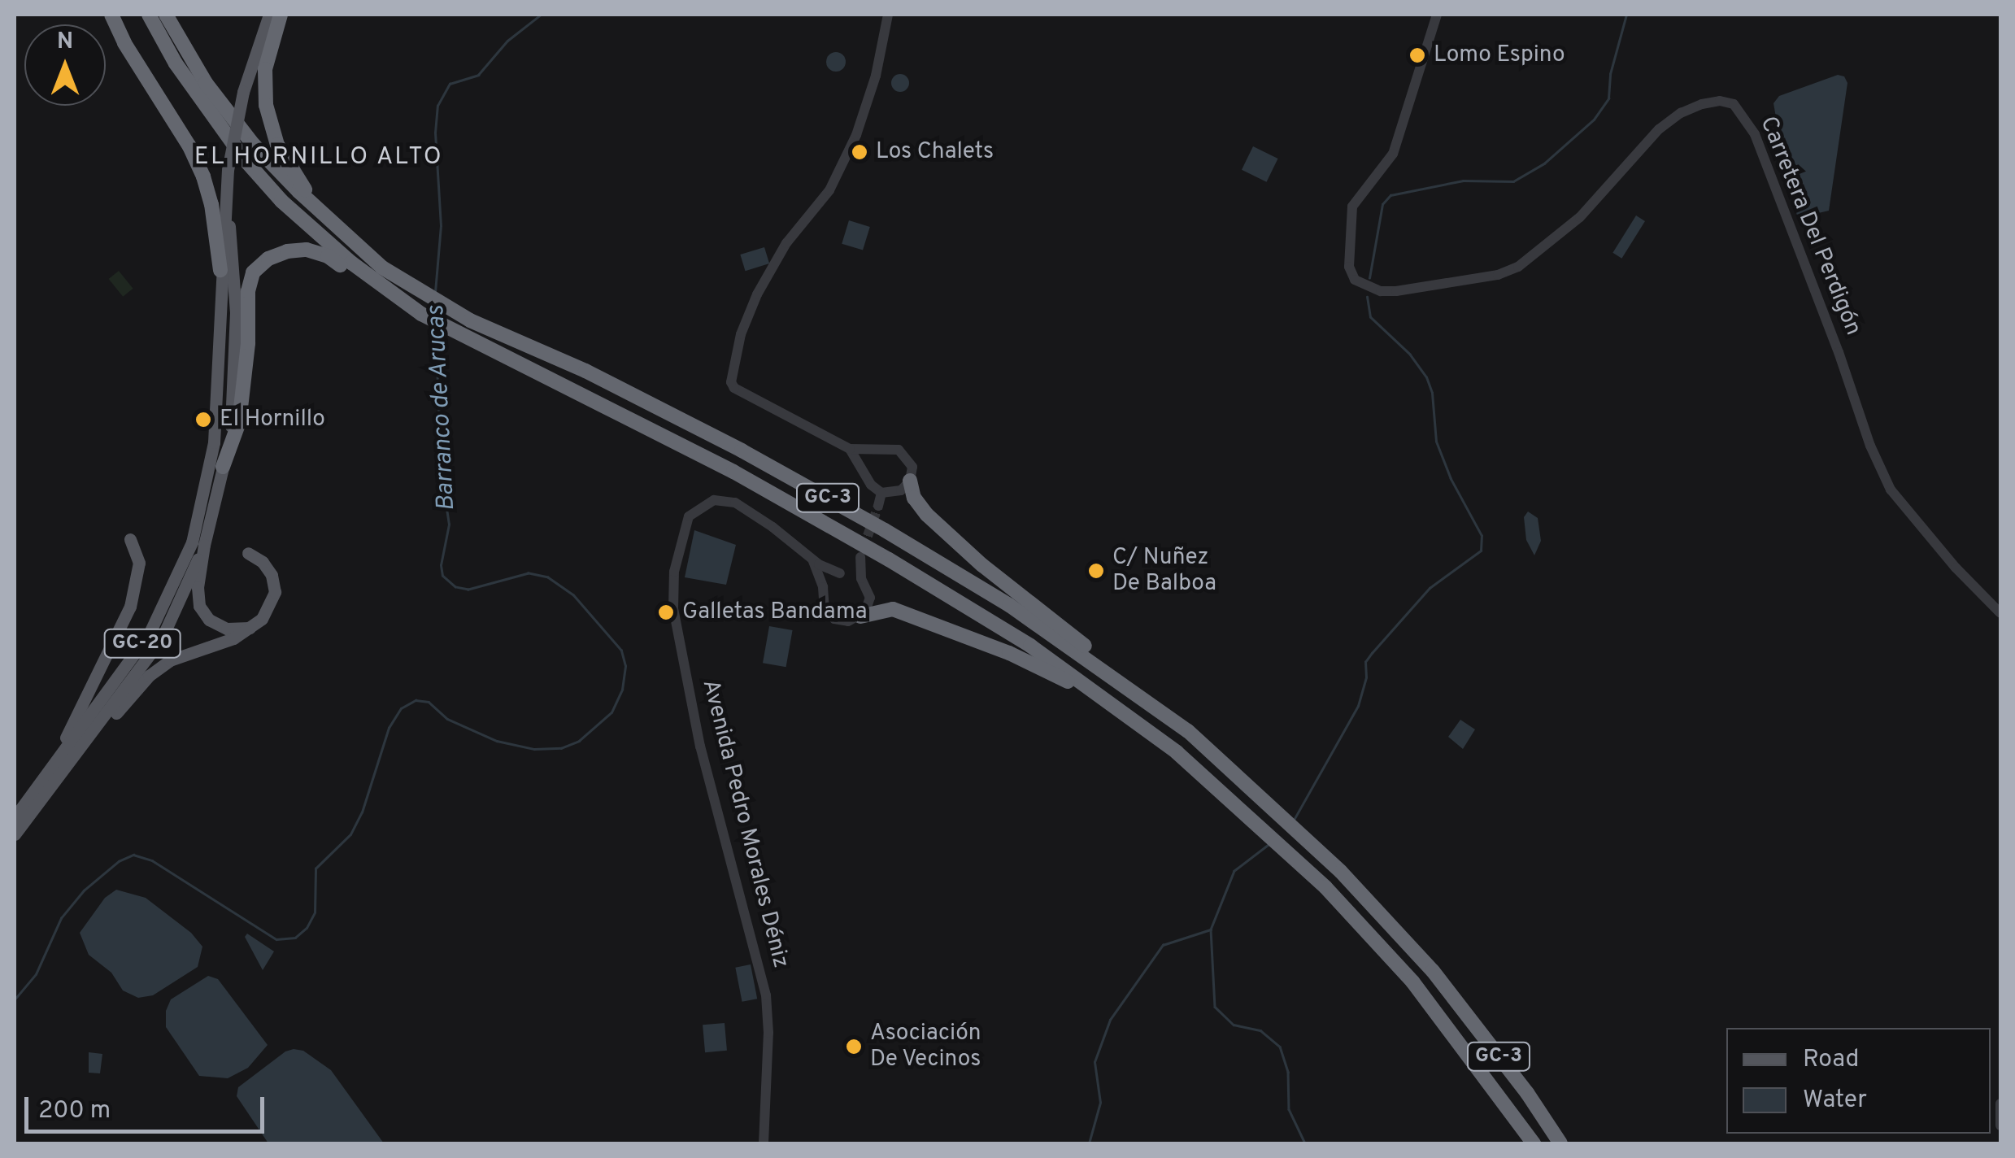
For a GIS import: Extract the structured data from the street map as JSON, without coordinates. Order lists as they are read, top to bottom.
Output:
{
  "streets": {
    "highway": ["GC-3"],
    "main road": ["GC-20"],
    "street": ["Carretera Del Perdigón", "Avenida Pedro Morales Déniz"]
  },
  "districts": ["EL HORNILLO ALTO"],
  "water": ["Barranco de Arucas"],
  "places": [
    "Lomo Espino",
    "Los Chalets",
    "El Hornillo",
    "C/ Nuñez De Balboa",
    "Galletas Bandama",
    "Asociación De Vecinos"
  ],
  "legend": ["Road", "Water"],
  "scale_bar": "200 m",
  "north": "top"
}
